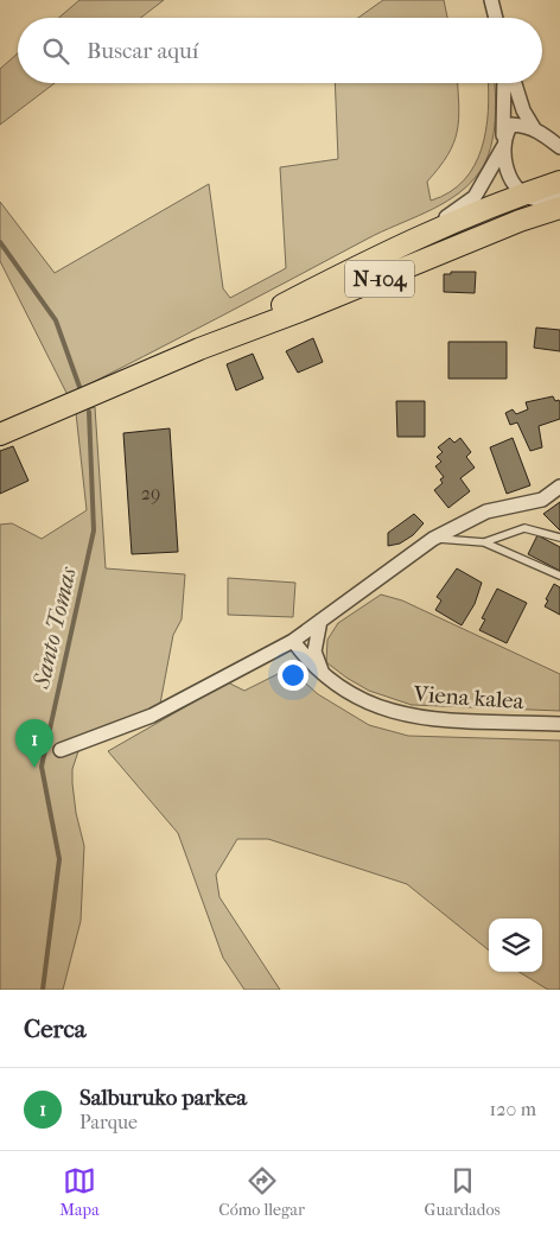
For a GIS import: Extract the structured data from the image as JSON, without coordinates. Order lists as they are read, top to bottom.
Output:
{
  "streets": {
    "main road": ["N-104"],
    "street": ["Viena kalea"]
  },
  "water": ["Santo Tomas"],
  "house_numbers": ["29"],
  "page": {
    "search": "Buscar aquí",
    "pins": "1",
    "heading": "Cerca",
    "list": [
      {
        "mark": "1",
        "name": "Salburuko parkea",
        "note": "Parque",
        "value": "120 m"
      }
    ],
    "nav": ["Mapa", "Cómo llegar", "Guardados"]
  }
}
